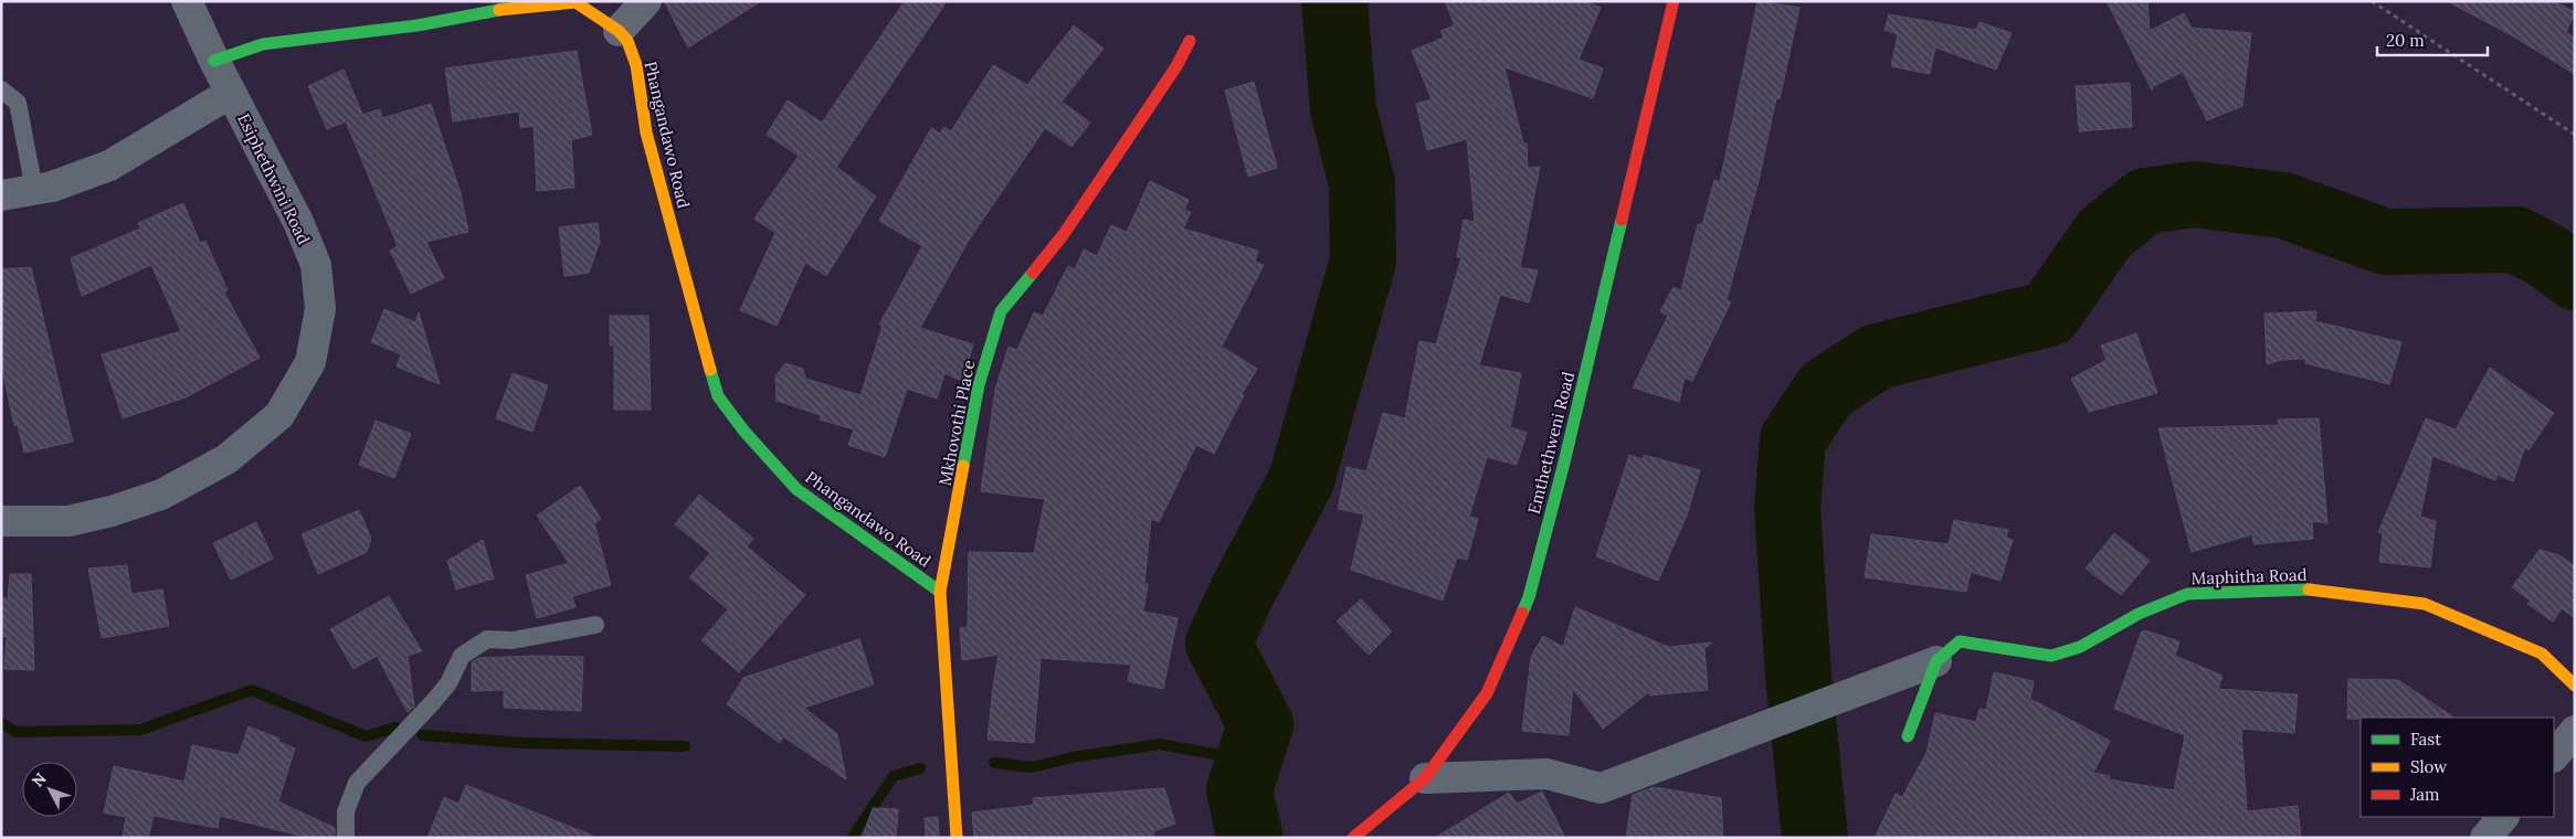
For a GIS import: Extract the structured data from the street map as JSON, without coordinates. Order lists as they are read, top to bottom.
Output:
{
  "streets": {
    "street": [
      "Phangandawo Road",
      "Esiphethwini Road",
      "Mkhovothi Place",
      "Emthethweni Road",
      "Maphitha Road"
    ]
  },
  "crossings": [
    ["Phangandawo Road", "Esiphethwini Road"],
    ["Phangandawo Road", "Mkhovothi Place"]
  ],
  "legend": ["Fast", "Slow", "Jam"],
  "scale_bar": "20 m",
  "north": "top left"
}
